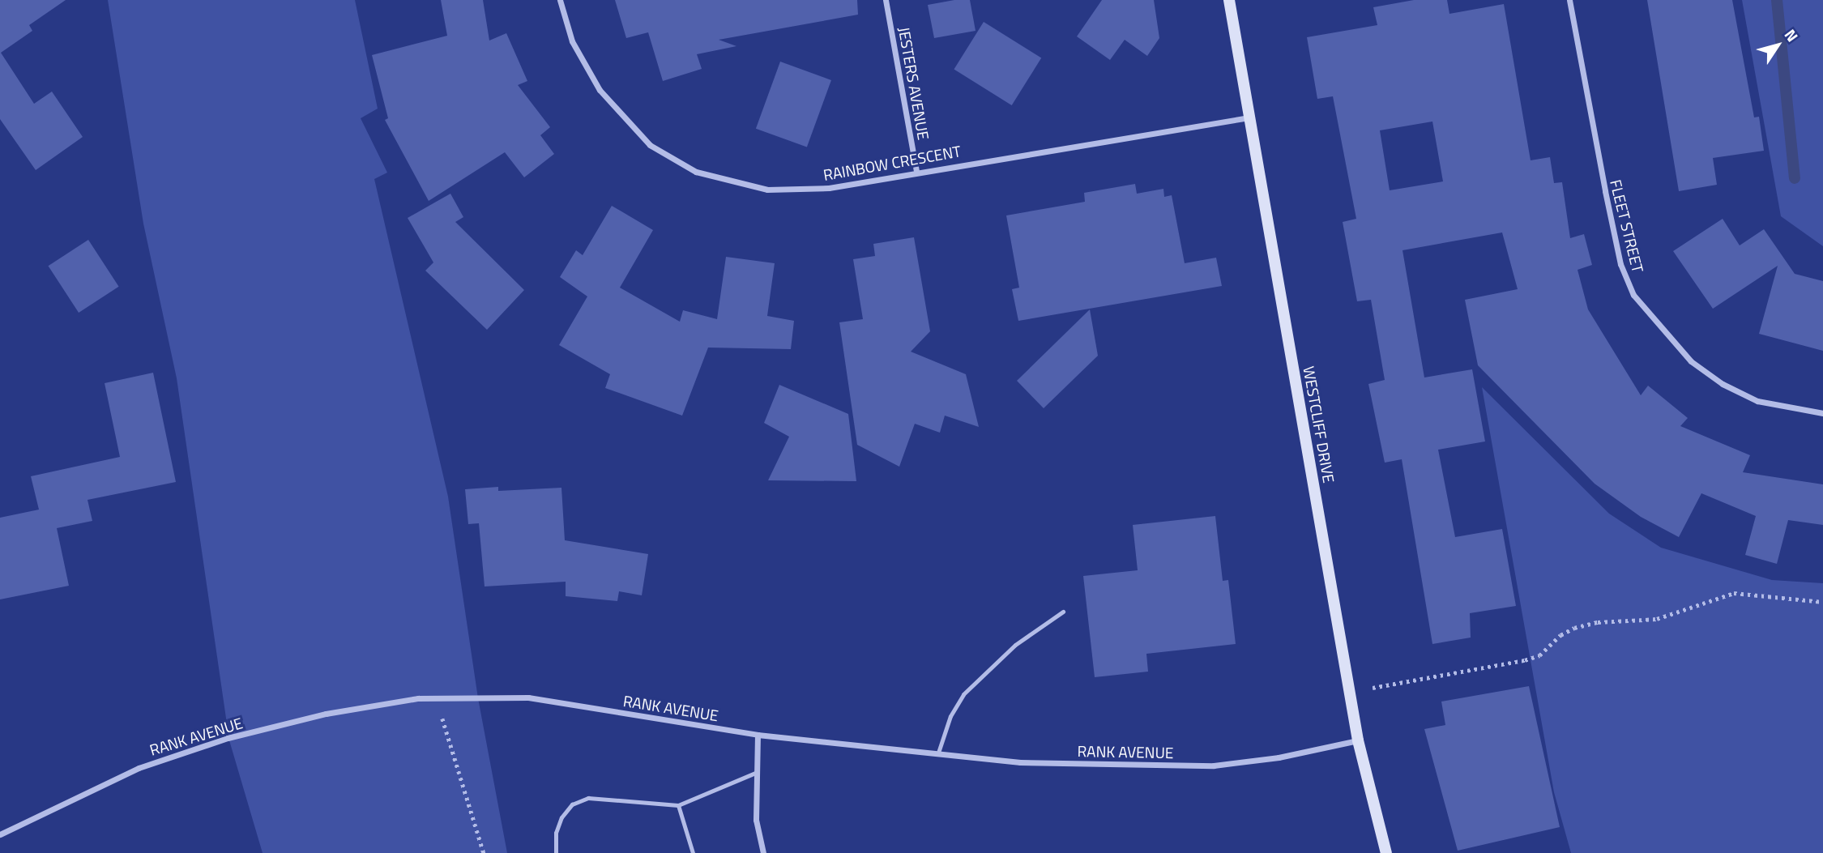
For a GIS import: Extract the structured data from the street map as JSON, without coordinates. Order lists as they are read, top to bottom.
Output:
{
  "streets": {
    "street": [
      "JESTERS AVENUE",
      "RAINBOW CRESCENT",
      "FLEET STREET",
      "WESTCLIFF DRIVE",
      "RANK AVENUE"
    ]
  },
  "crossings": [
    ["JESTERS AVENUE", "RAINBOW CRESCENT"],
    ["RAINBOW CRESCENT", "WESTCLIFF DRIVE"],
    ["WESTCLIFF DRIVE", "RANK AVENUE"]
  ],
  "north": "top right"
}
